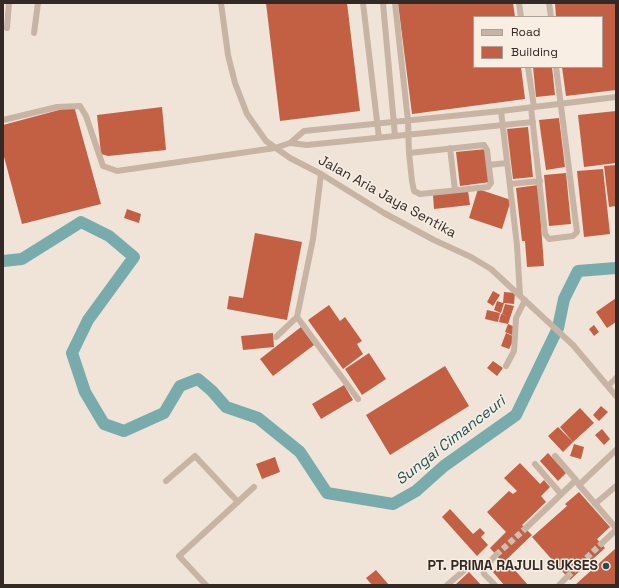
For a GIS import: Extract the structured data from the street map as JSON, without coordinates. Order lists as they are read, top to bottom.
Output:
{
  "streets": {
    "street": ["Jalan Aria Jaya Sentika"]
  },
  "water": ["Sungai Cimanceuri"],
  "places": ["PT. PRIMA RAJULI SUKSES"],
  "legend": ["Road", "Building"]
}
